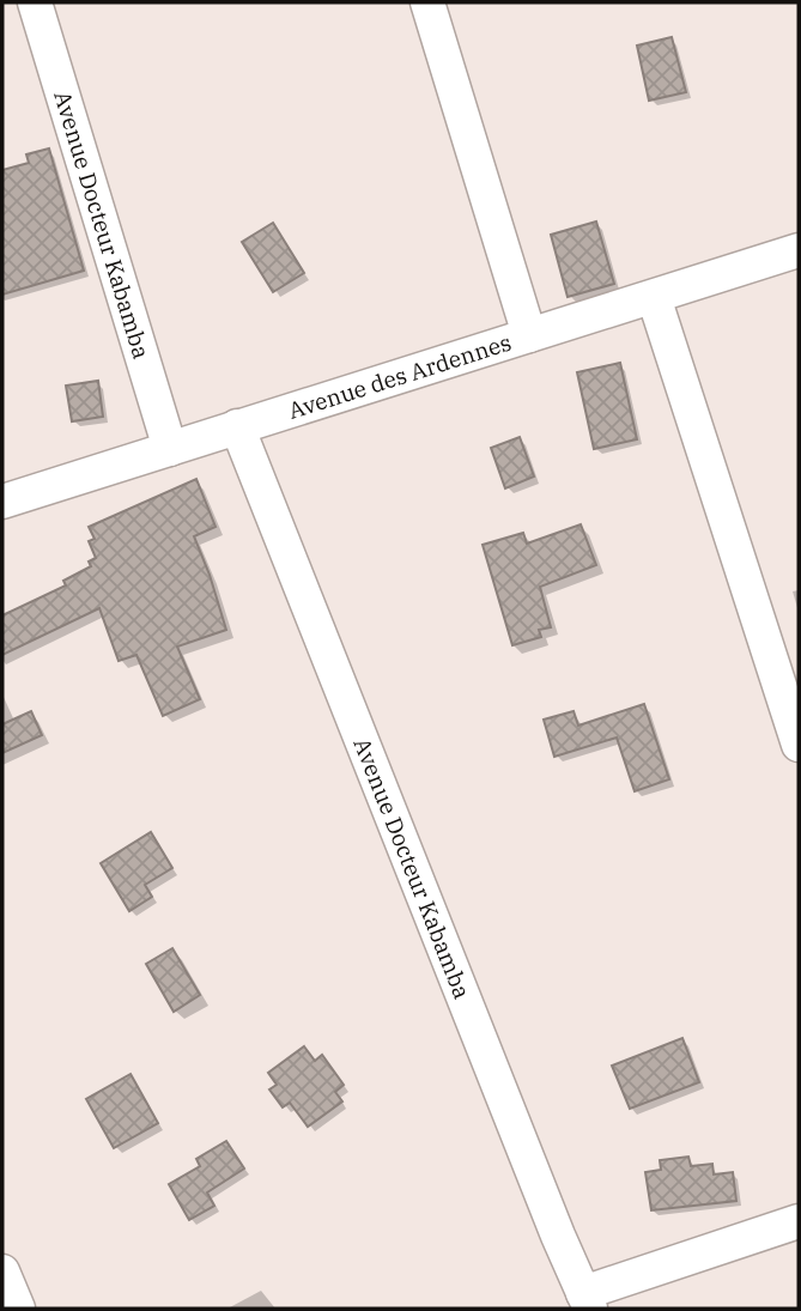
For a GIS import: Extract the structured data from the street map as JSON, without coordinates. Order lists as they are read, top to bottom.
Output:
{
  "streets": {
    "street": ["Avenue Docteur Kabamba", "Avenue des Ardennes"]
  },
  "crossings": [
    ["Avenue Docteur Kabamba", "Avenue des Ardennes"]
  ]
}
